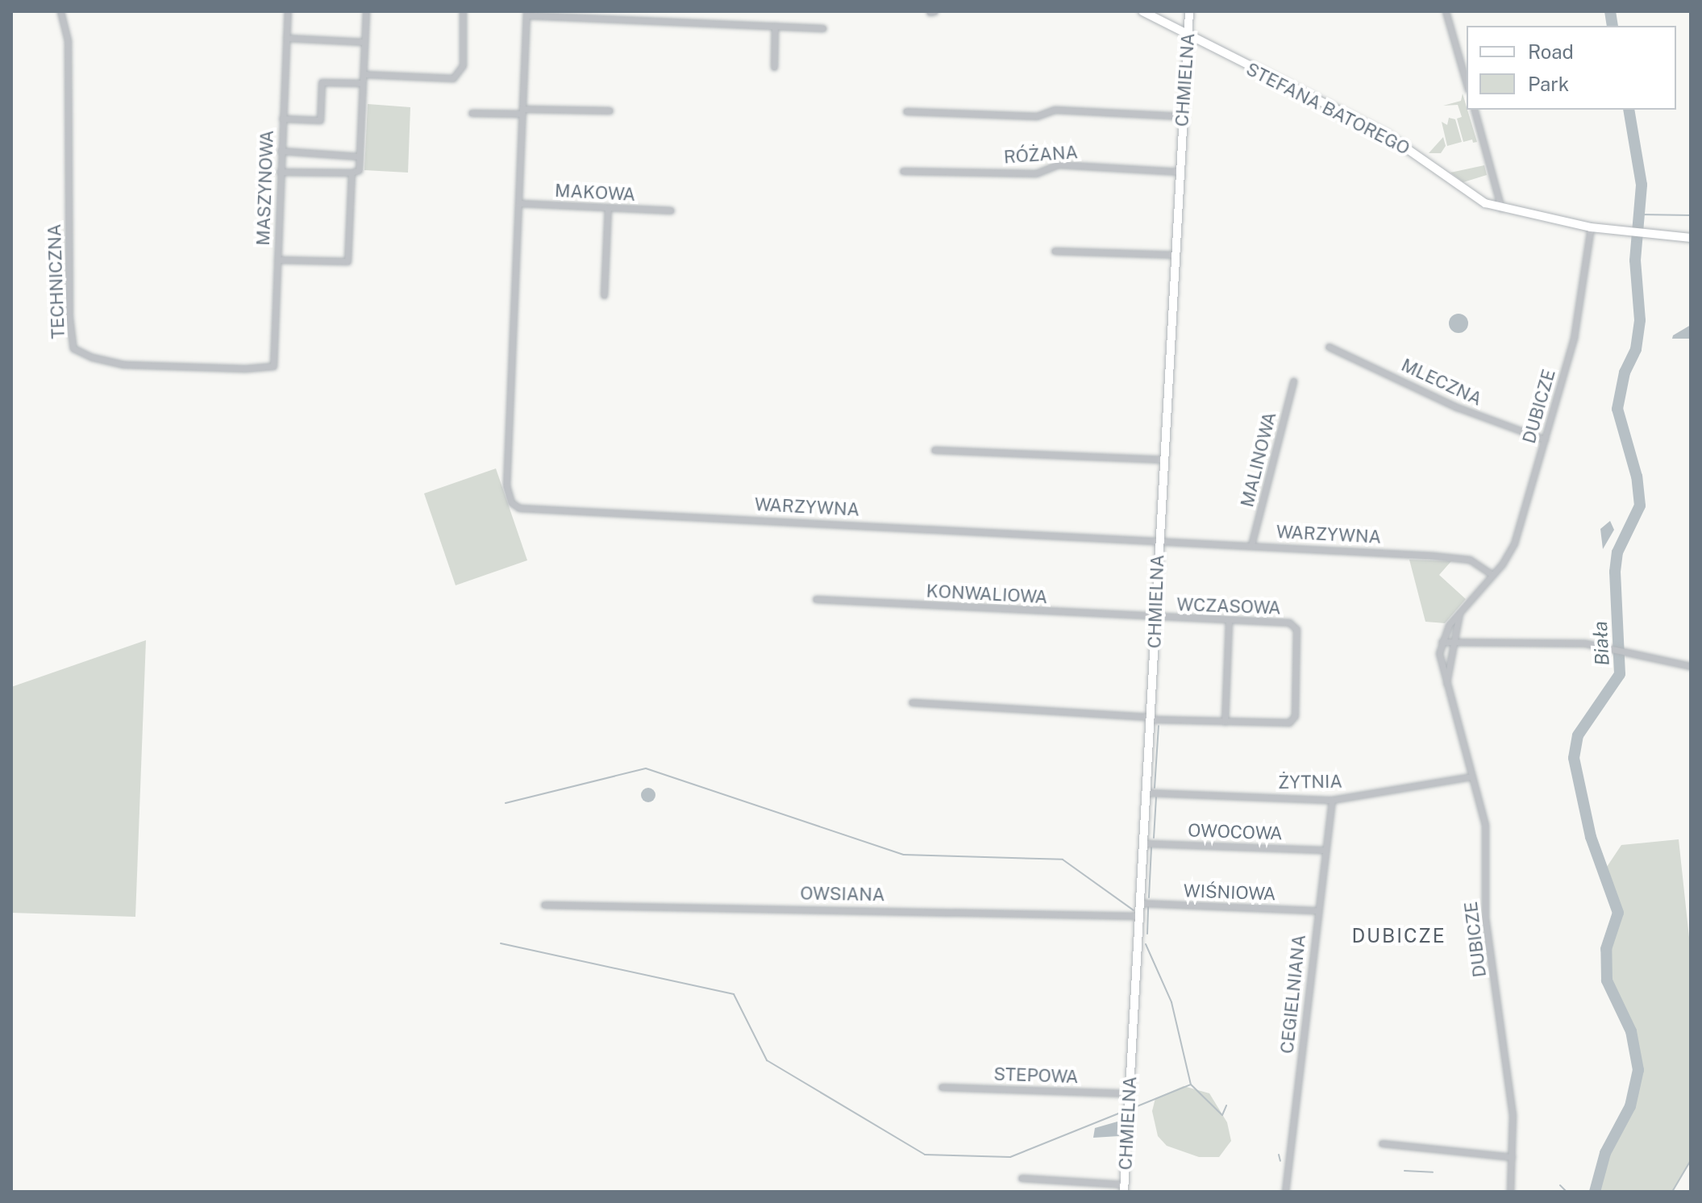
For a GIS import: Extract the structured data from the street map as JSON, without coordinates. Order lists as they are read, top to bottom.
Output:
{
  "streets": {
    "street": [
      "CHMIELNA",
      "STEFANA BATOREGO",
      "RÓŻANA",
      "MASZYNOWA",
      "MAKOWA",
      "TECHNICZNA",
      "MLECZNA",
      "DUBICZE",
      "MALINOWA",
      "WARZYWNA",
      "KONWALIOWA",
      "WCZASOWA",
      "ŻYTNIA",
      "OWOCOWA",
      "WIŚNIOWA",
      "OWSIANA",
      "CEGIELNIANA",
      "STEPOWA"
    ]
  },
  "crossings": [
    ["CHMIELNA", "STEFANA BATOREGO"],
    ["CHMIELNA", "RÓŻANA"],
    ["CHMIELNA", "WARZYWNA"],
    ["CHMIELNA", "KONWALIOWA"],
    ["CHMIELNA", "WCZASOWA"],
    ["CHMIELNA", "ŻYTNIA"],
    ["CHMIELNA", "OWOCOWA"],
    ["CHMIELNA", "WIŚNIOWA"],
    ["CHMIELNA", "OWSIANA"],
    ["CHMIELNA", "STEPOWA"],
    ["STEFANA BATOREGO", "DUBICZE"],
    ["MASZYNOWA", "TECHNICZNA"],
    ["MAKOWA", "WARZYWNA"],
    ["MLECZNA", "DUBICZE"],
    ["DUBICZE", "WARZYWNA"],
    ["DUBICZE", "ŻYTNIA"],
    ["MALINOWA", "WARZYWNA"],
    ["KONWALIOWA", "WCZASOWA"],
    ["ŻYTNIA", "CEGIELNIANA"],
    ["OWOCOWA", "CEGIELNIANA"],
    ["WIŚNIOWA", "CEGIELNIANA"]
  ],
  "districts": ["DUBICZE"],
  "water": ["Biała"],
  "legend": ["Road", "Park"]
}
